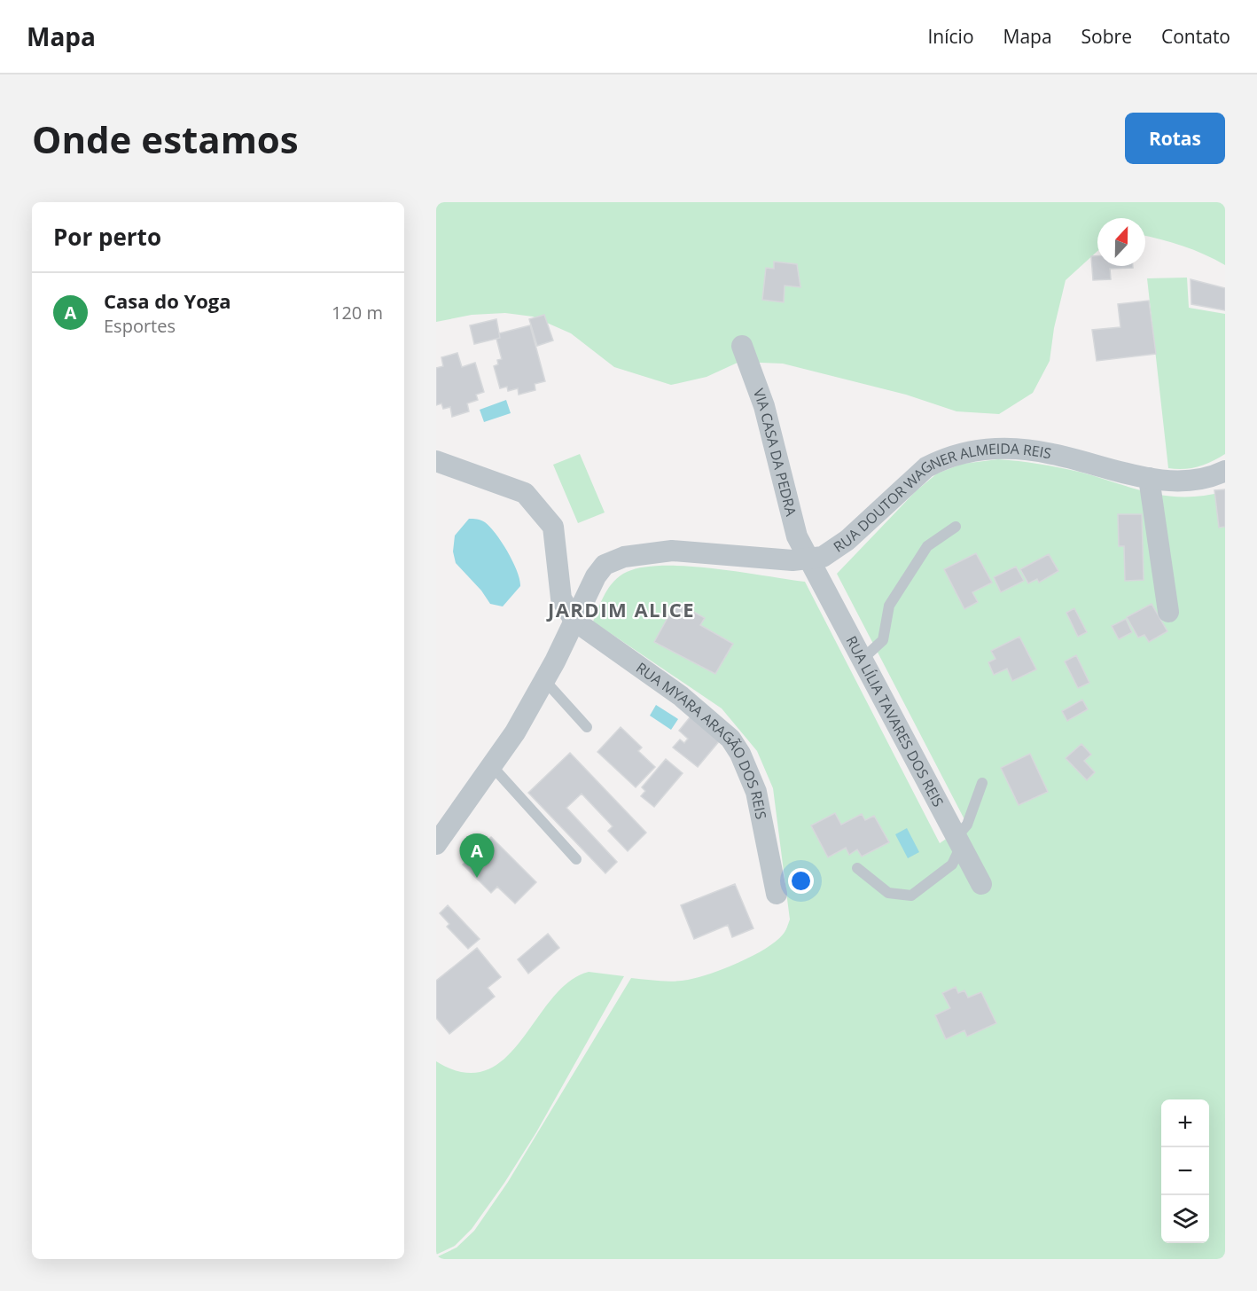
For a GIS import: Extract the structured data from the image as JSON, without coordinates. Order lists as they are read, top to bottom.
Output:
{
  "streets": {
    "street": [
      "VIA CASA DA PEDRA",
      "RUA DOUTOR WAGNER ALMEIDA REIS",
      "RUA LÍLIA TAVARES DOS REIS",
      "RUA MYARA ARAGÃO DOS REIS"
    ]
  },
  "crossings": [
    ["VIA CASA DA PEDRA", "RUA DOUTOR WAGNER ALMEIDA REIS"],
    ["VIA CASA DA PEDRA", "RUA LÍLIA TAVARES DOS REIS"],
    ["RUA DOUTOR WAGNER ALMEIDA REIS", "RUA LÍLIA TAVARES DOS REIS"],
    ["RUA DOUTOR WAGNER ALMEIDA REIS", "RUA MYARA ARAGÃO DOS REIS"]
  ],
  "districts": ["JARDIM ALICE"],
  "north": "top",
  "page": {
    "header": "Mapa",
    "nav": [
      "Início",
      "Mapa",
      "Sobre",
      "Contato"
    ],
    "buttons": "Rotas",
    "title": "Onde estamos",
    "heading": "Por perto",
    "list": [
      {
        "mark": "A",
        "name": "Casa do Yoga",
        "note": "Esportes",
        "value": "120 m"
      }
    ],
    "pins": "A",
    "map_buttons": ["+", "−"]
  }
}
